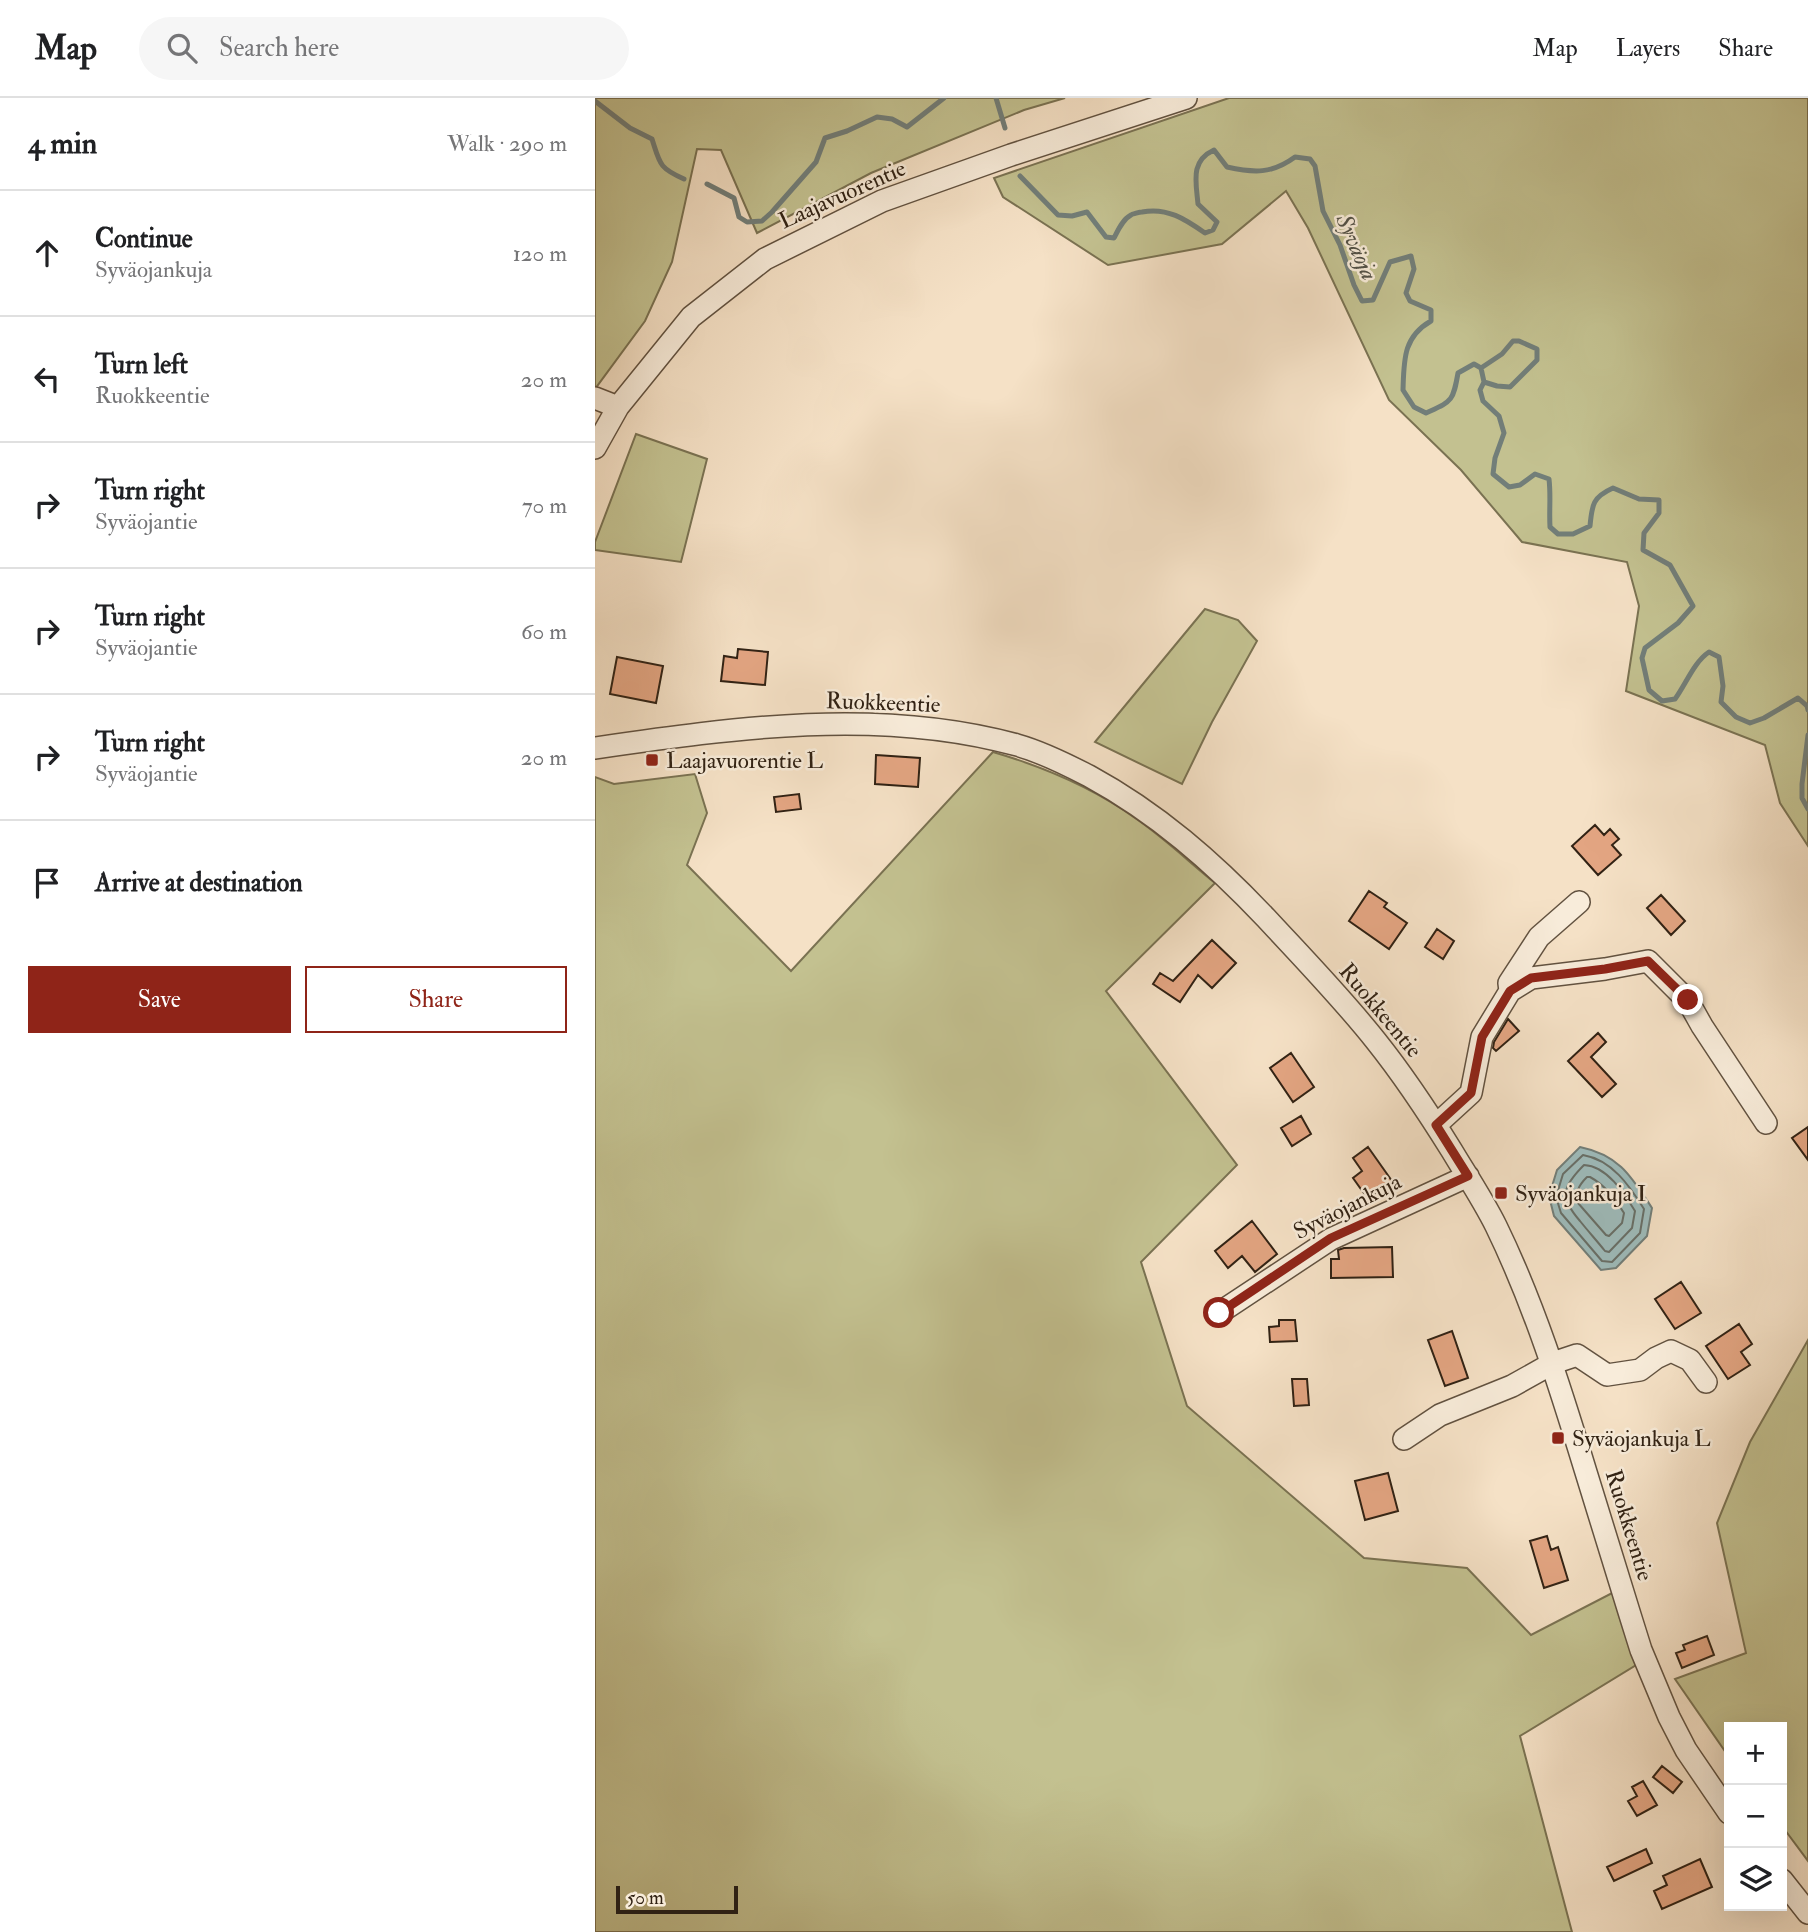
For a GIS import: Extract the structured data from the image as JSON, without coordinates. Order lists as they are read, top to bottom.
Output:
{
  "streets": {
    "street": ["Laajavuorentie", "Ruokkeentie", "Syväojankuja"]
  },
  "crossings": [
    ["Ruokkeentie", "Syväojankuja"]
  ],
  "water": ["Syväoja"],
  "places": {
    "transit": ["Laajavuorentie L", "Syväojankuja I", "Syväojankuja L"]
  },
  "scale_bar": "50 m",
  "page": {
    "header": "Map",
    "search": "Search here",
    "nav": ["Map", "Layers", "Share"],
    "heading": ["4 min", "Walk · 290 m"],
    "list": [
      ["Continue", "Syväojankuja", "120 m"],
      ["Turn left", "Ruokkeentie", "20 m"],
      ["Turn right", "Syväojantie", "70 m"],
      ["Turn right", "Syväojantie", "60 m"],
      ["Turn right", "Syväojantie", "20 m"],
      "Arrive at destination"
    ],
    "buttons": ["Save", "Share"],
    "map_buttons": ["+", "−"],
    "scale": "50 m"
  }
}
